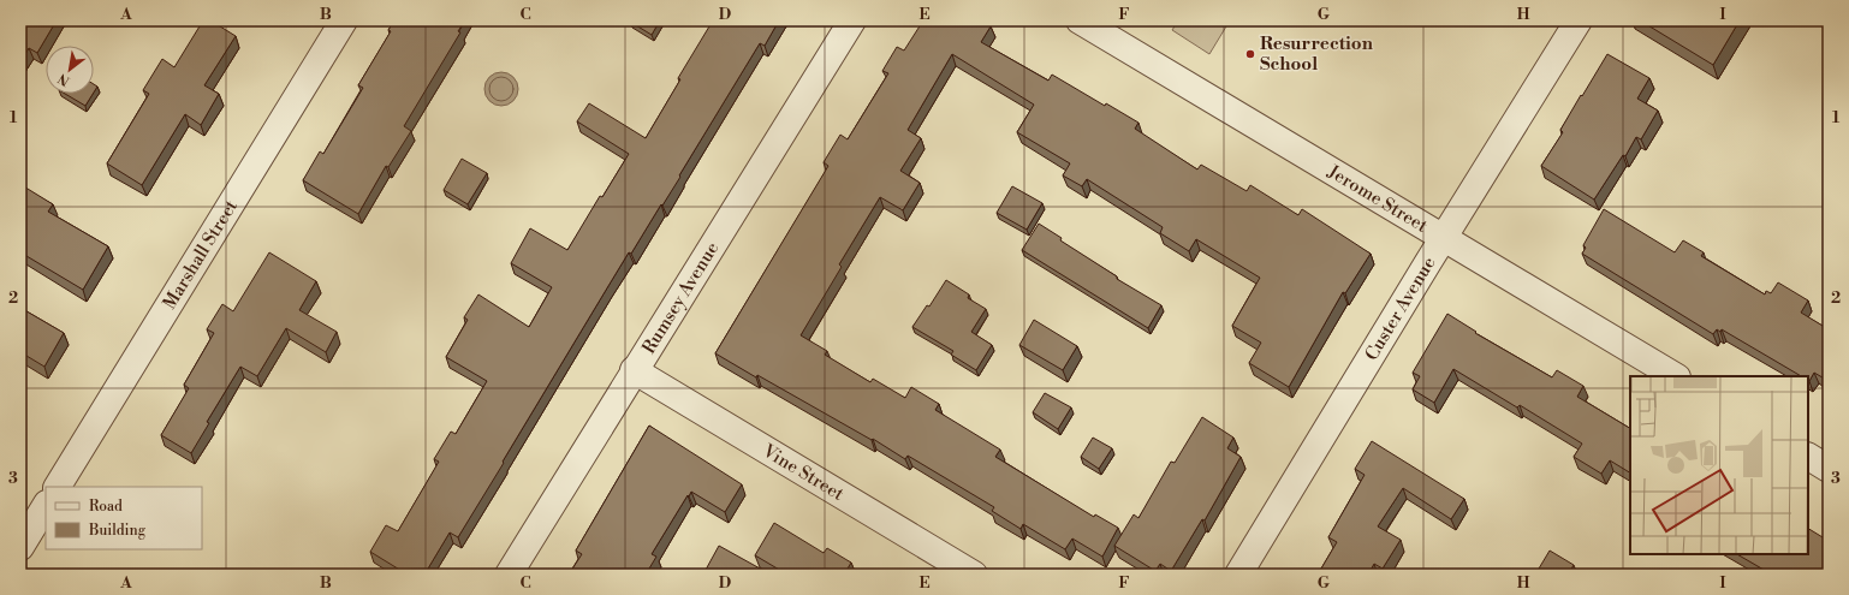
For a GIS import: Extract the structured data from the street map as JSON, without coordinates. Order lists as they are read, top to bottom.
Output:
{
  "streets": {
    "street": [
      "Jerome Street",
      "Marshall Street",
      "Rumsey Avenue",
      "Custer Avenue",
      "Vine Street"
    ]
  },
  "crossings": [
    ["Jerome Street", "Custer Avenue"],
    ["Rumsey Avenue", "Vine Street"]
  ],
  "places": ["Resurrection School"],
  "legend": ["Road", "Building"],
  "north": "bottom left",
  "grid": {
    "columns": [
      "A",
      "B",
      "C",
      "D",
      "E",
      "F",
      "G",
      "H",
      "I"
    ],
    "rows": ["1", "2", "3"]
  }
}
